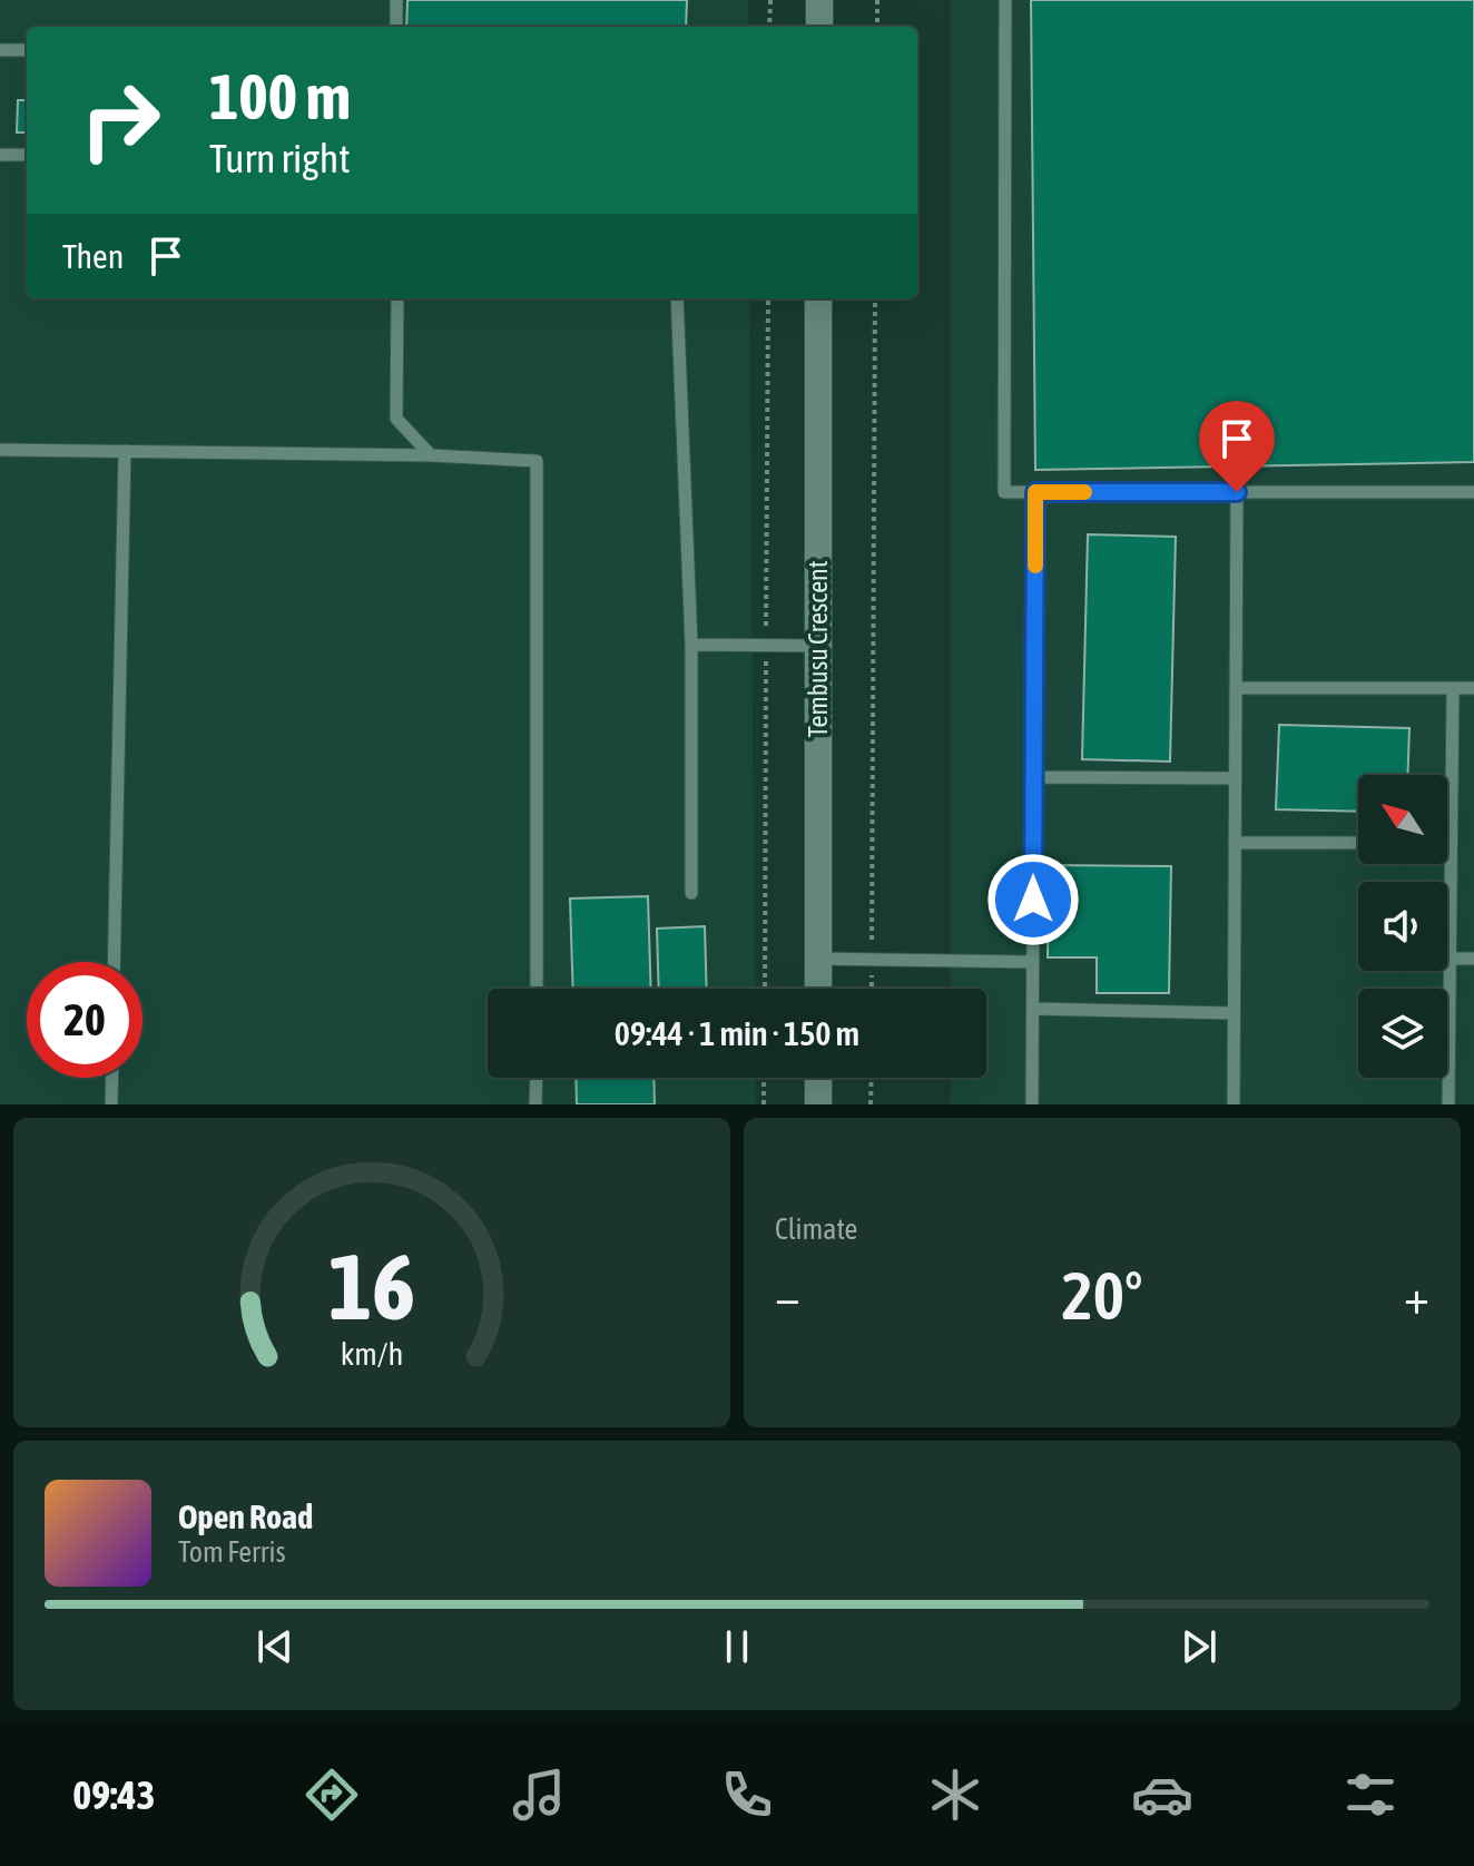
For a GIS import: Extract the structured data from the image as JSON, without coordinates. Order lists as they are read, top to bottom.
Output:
{
  "streets": {
    "street": ["Tembusu Crescent"]
  },
  "north": "top left",
  "page": {
    "turn": ["100 m", "Turn right"],
    "then": "Then",
    "limit": "20",
    "trip": "09:44 · 1 min · 150 m",
    "tile": "Climate",
    "heat": ["−", "20°", "+"],
    "song": ["Open Road", "Tom Ferris"],
    "tabs": "09:43",
    "gauge": ["16", "km/h"]
  }
}
